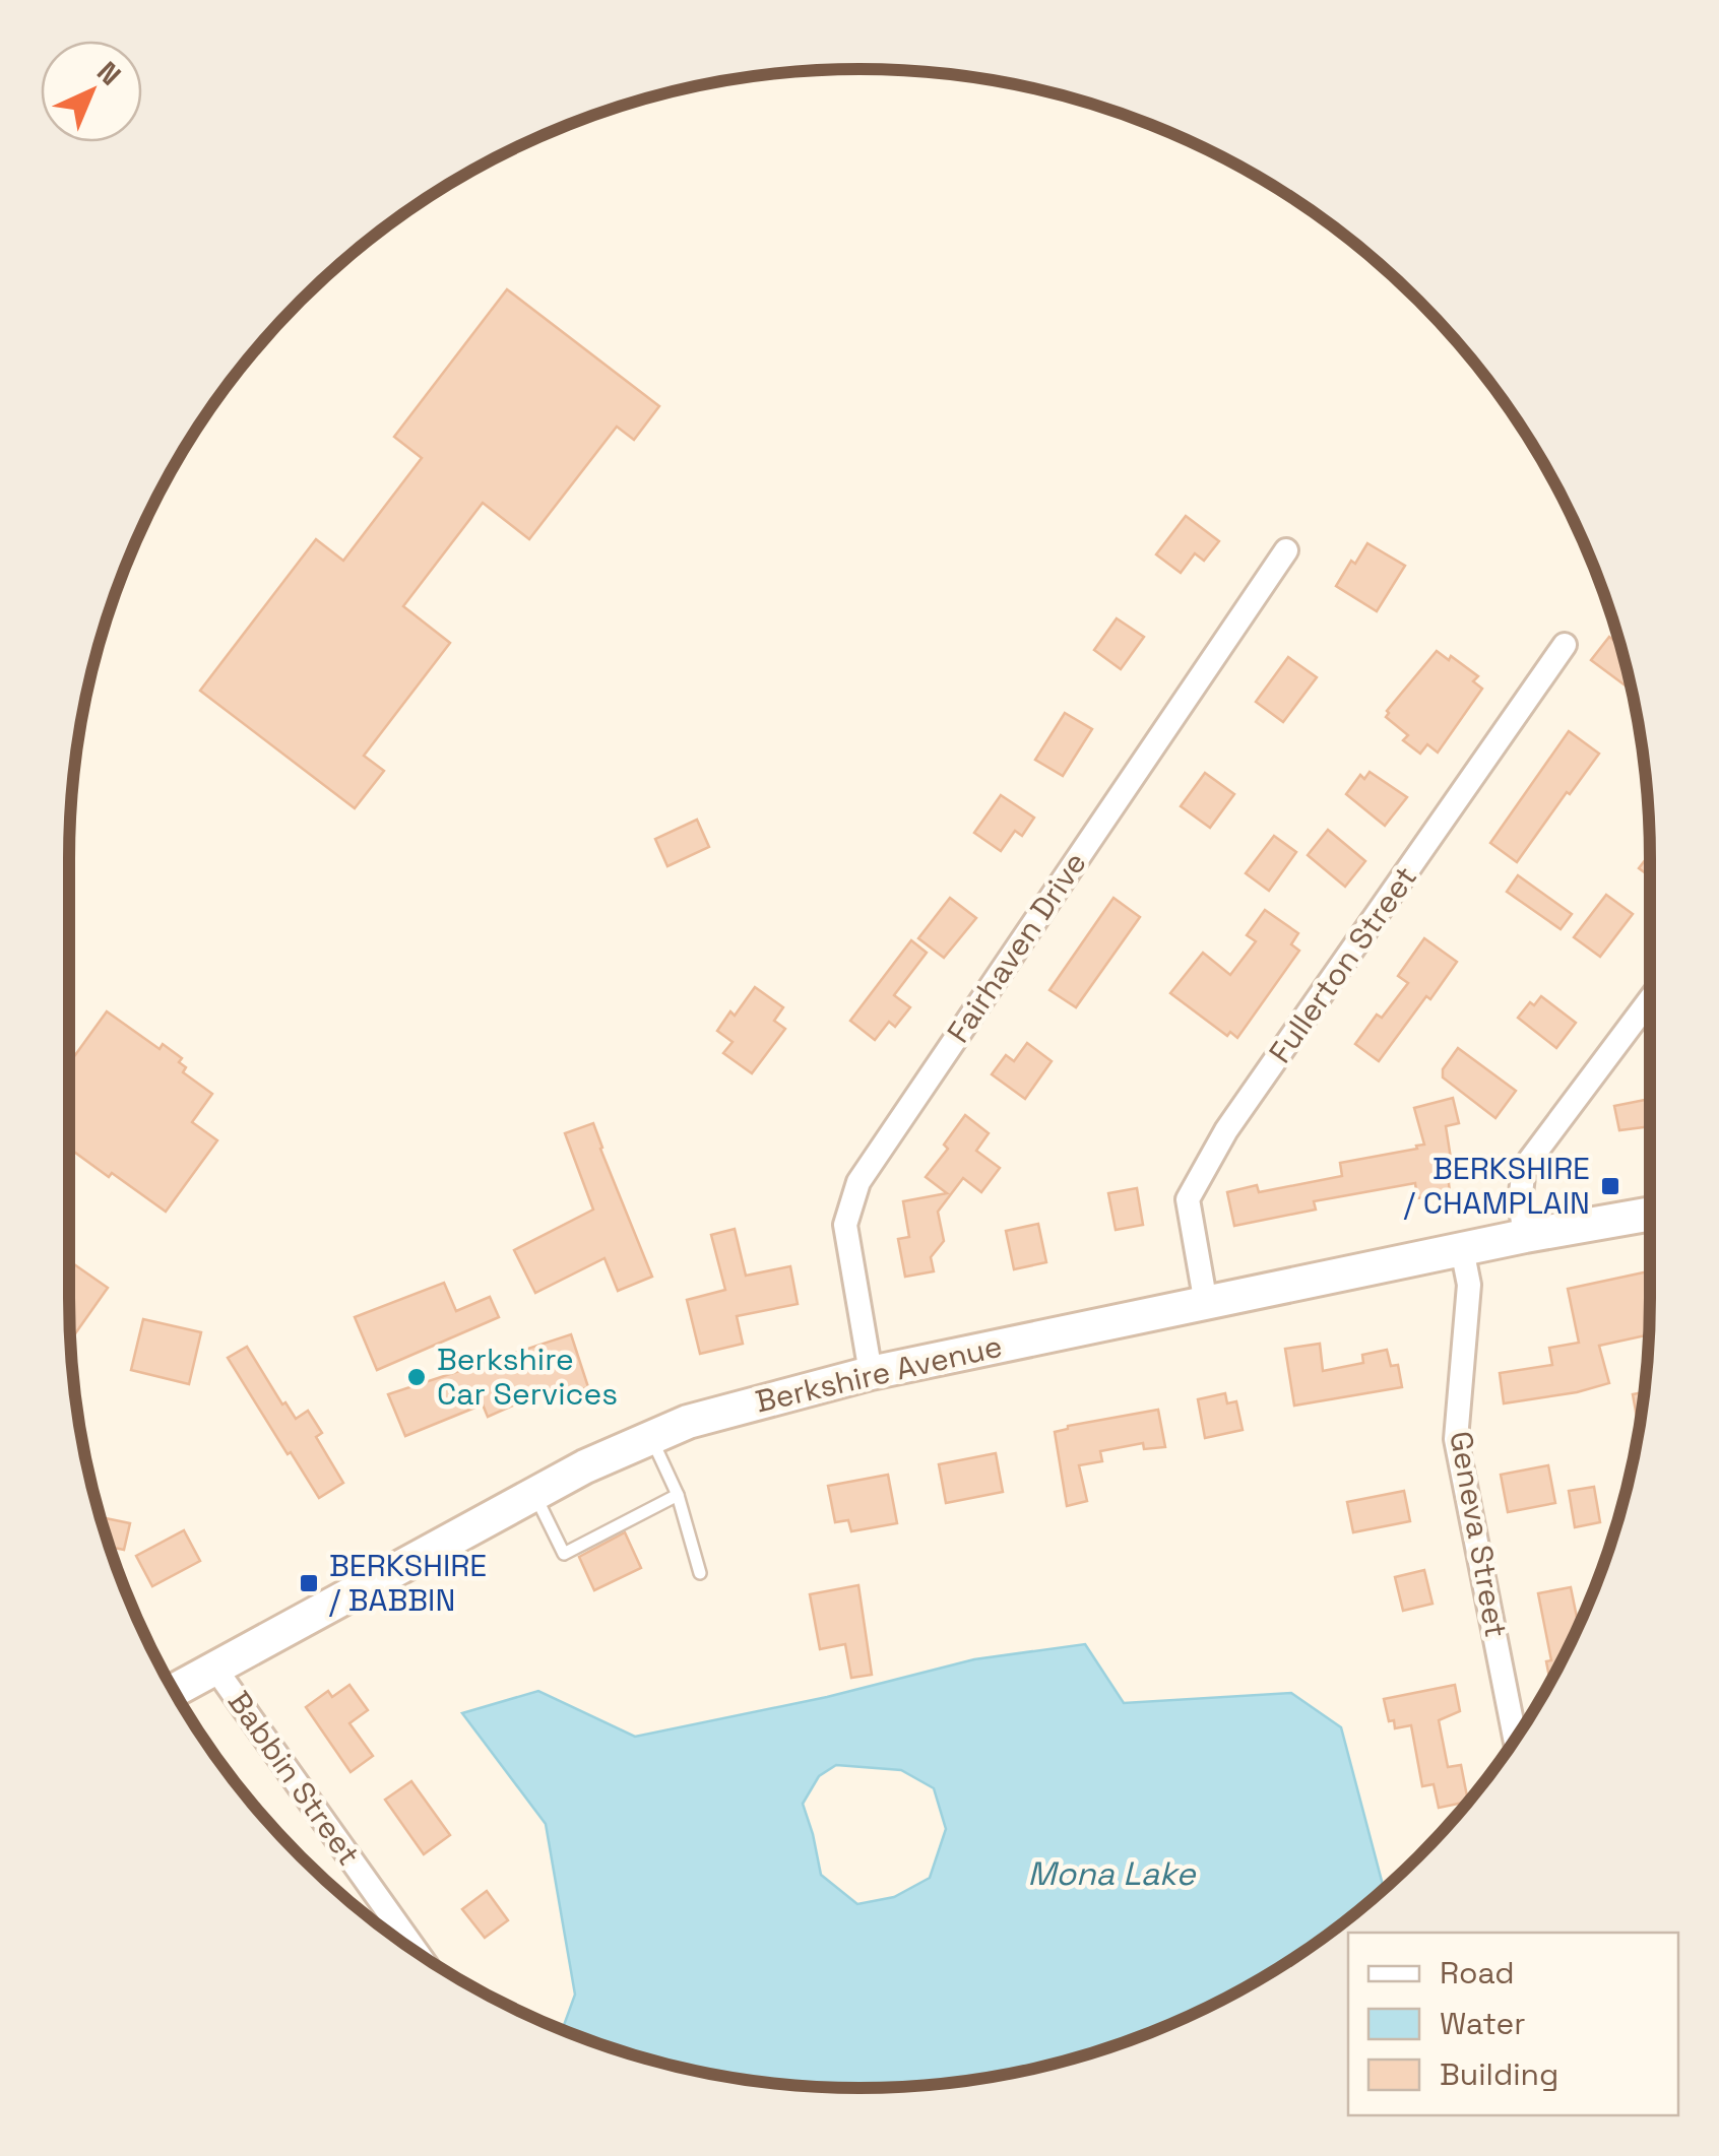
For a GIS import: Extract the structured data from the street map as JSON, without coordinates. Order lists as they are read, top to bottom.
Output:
{
  "streets": {
    "main road": ["Berkshire Avenue"],
    "street": [
      "Fairhaven Drive",
      "Fullerton Street",
      "Geneva Street",
      "Babbin Street"
    ]
  },
  "crossings": [
    ["Fairhaven Drive", "Berkshire Avenue"],
    ["Fullerton Street", "Berkshire Avenue"],
    ["Berkshire Avenue", "Geneva Street"],
    ["Berkshire Avenue", "Babbin Street"]
  ],
  "water": ["Mona Lake"],
  "places": {
    "transit": ["BERKSHIRE / CHAMPLAIN", "BERKSHIRE / BABBIN"],
    "other": ["Berkshire Car Services"]
  },
  "legend": ["Road", "Water", "Building"],
  "north": "top right"
}
